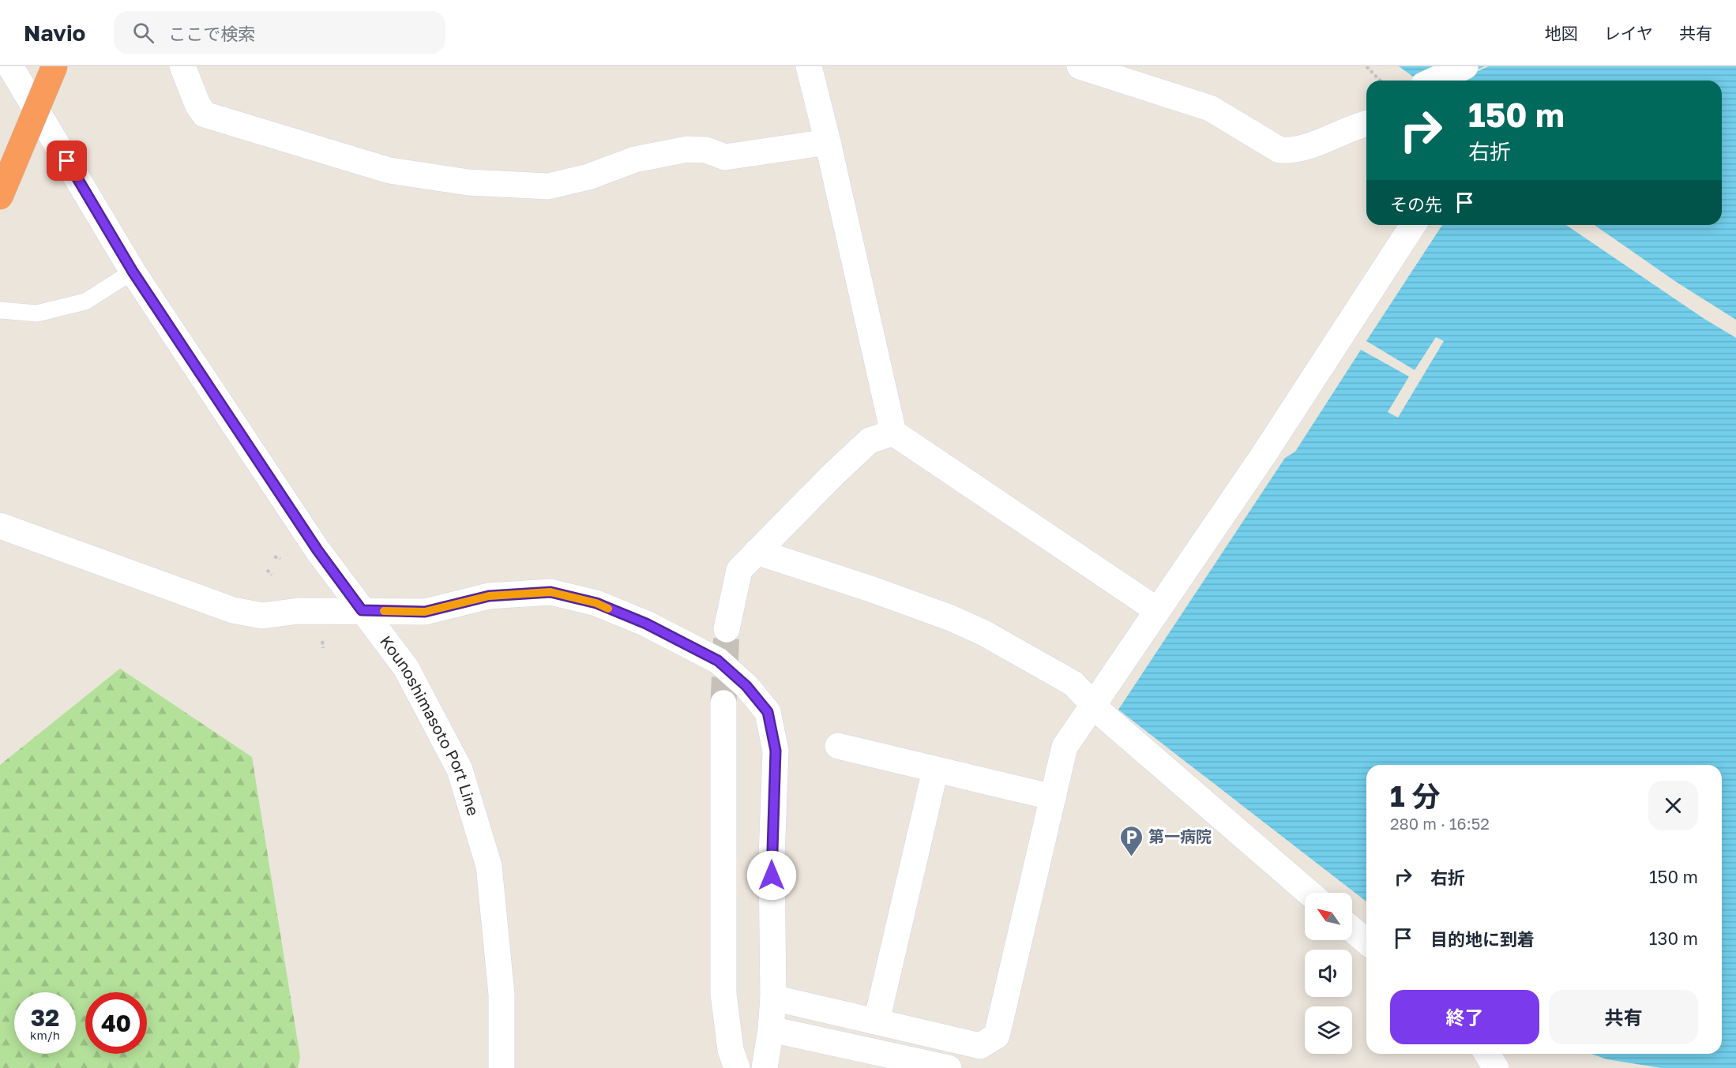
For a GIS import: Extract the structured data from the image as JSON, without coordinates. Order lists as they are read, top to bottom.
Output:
{
  "streets": {
    "street": ["Kounoshimasoto Port Line"]
  },
  "places": {
    "parking": ["第一病院"]
  },
  "north": "top left",
  "page": {
    "header": "Navio",
    "search": "ここで検索",
    "nav": ["地図", "レイヤ", "共有"],
    "turn": ["150 m", "右折"],
    "then": "その先",
    "heading": ["1 分", "280 m · 16:52"],
    "list": [
      {
        "name": "右折",
        "value": "150 m"
      },
      {
        "name": "目的地に到着",
        "value": "130 m"
      }
    ],
    "buttons": ["終了", "共有"],
    "speed": "32 km/h",
    "limit": "40"
  }
}
